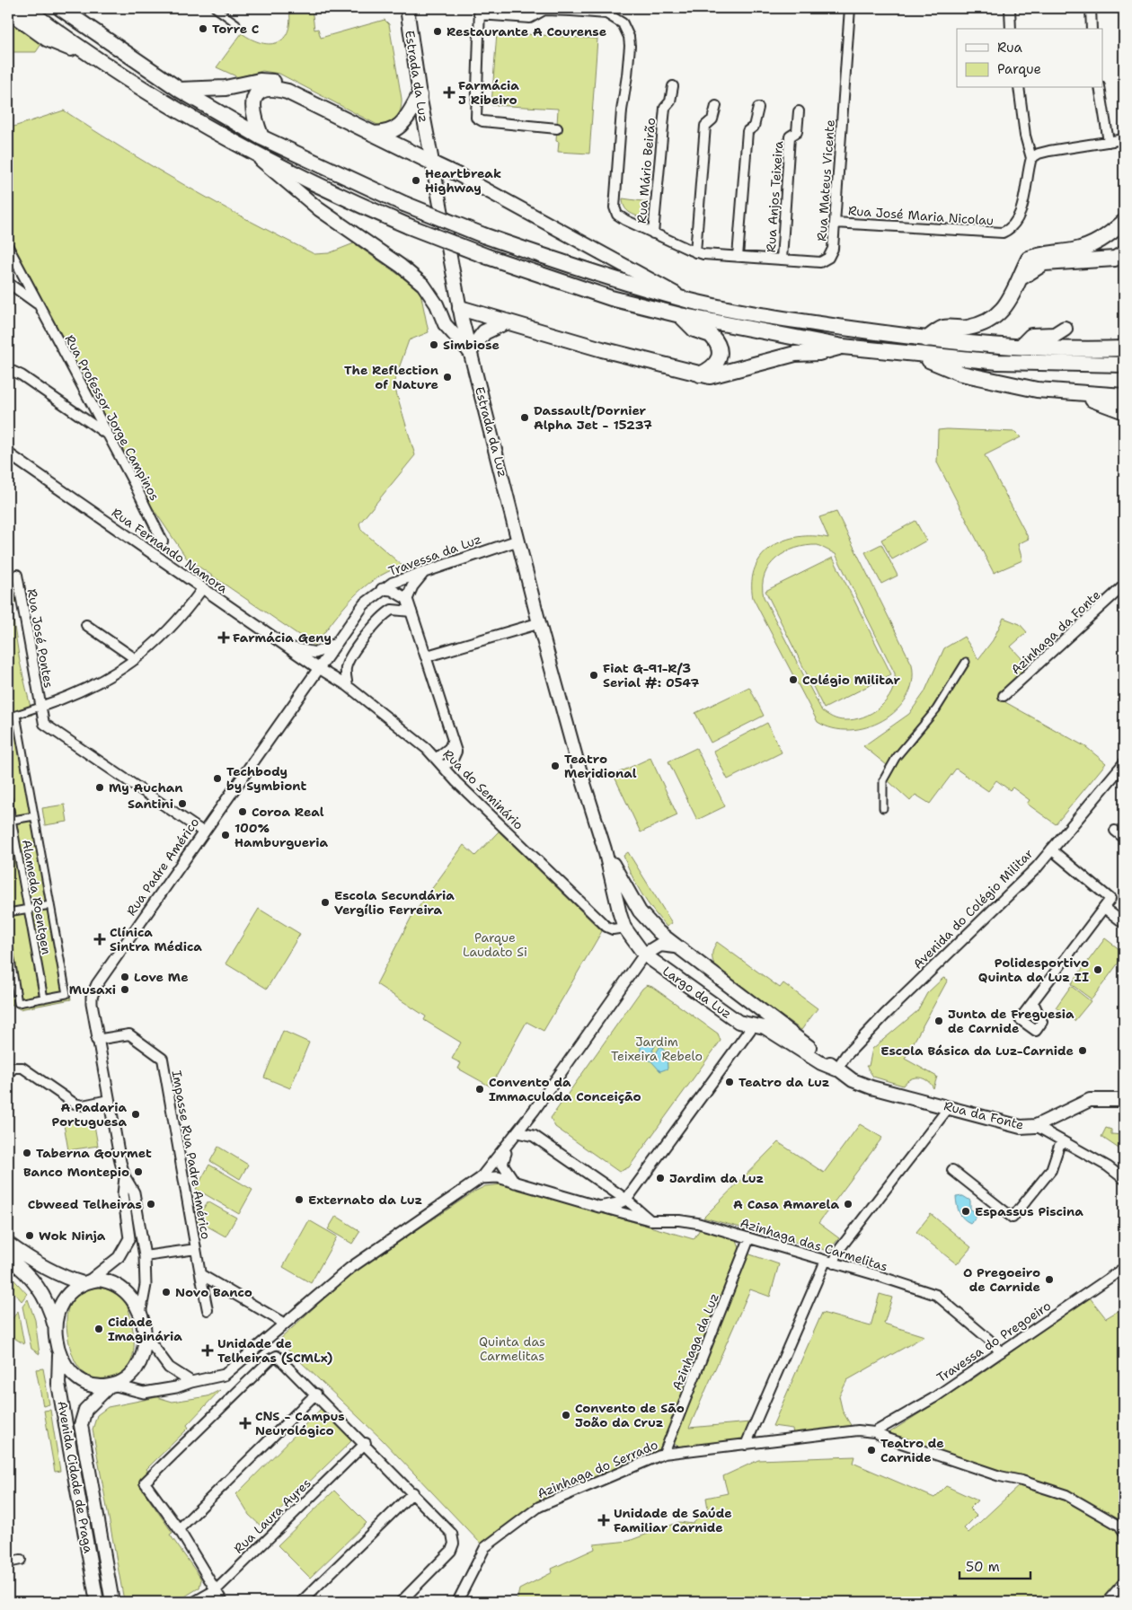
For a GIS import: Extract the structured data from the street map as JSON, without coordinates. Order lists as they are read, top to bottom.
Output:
{
  "streets": {
    "main road": [
      "Estrada da Luz",
      "Largo da Luz",
      "Rua da Fonte",
      "Avenida Cidade de Praga"
    ],
    "street": [
      "Rua Mário Beirão",
      "Rua Mateus Vicente",
      "Rua Anjos Teixeira",
      "Rua José Maria Nicolau",
      "Rua Professor Jorge Campinos",
      "Rua Fernando Namora",
      "Travessa da Luz",
      "Azinhaga da Fonte",
      "Rua José Pontes",
      "Rua do Seminário",
      "Rua Padre Américo",
      "Alameda Roentgen",
      "Avenida do Colégio Militar",
      "Impasse Rua Padre Américo",
      "Azinhaga das Carmelitas",
      "Azinhaga da Luz",
      "Travessa do Pregoeiro",
      "Azinhaga do Serrado",
      "Rua Laura Ayres"
    ]
  },
  "crossings": [
    ["Estrada da Luz", "Travessa da Luz"],
    ["Estrada da Luz", "Rua do Seminário"],
    ["Estrada da Luz", "Largo da Luz"],
    ["Rua Mário Beirão", "Rua Mateus Vicente"],
    ["Rua Mateus Vicente", "Rua Anjos Teixeira"],
    ["Rua Mateus Vicente", "Rua José Maria Nicolau"],
    ["Rua Fernando Namora", "Travessa da Luz"],
    ["Rua Fernando Namora", "Rua do Seminário"],
    ["Rua Fernando Namora", "Rua Padre Américo"],
    ["Travessa da Luz", "Rua do Seminário"],
    ["Travessa da Luz", "Rua Padre Américo"],
    ["Rua José Pontes", "Rua Padre Américo"],
    ["Rua do Seminário", "Rua Padre Américo"],
    ["Rua Padre Américo", "Impasse Rua Padre Américo"],
    ["Rua Padre Américo", "Avenida Cidade de Praga"],
    ["Avenida do Colégio Militar", "Rua da Fonte"],
    ["Largo da Luz", "Rua da Fonte"],
    ["Azinhaga das Carmelitas", "Azinhaga da Luz"],
    ["Azinhaga das Carmelitas", "Travessa do Pregoeiro"],
    ["Azinhaga da Luz", "Azinhaga do Serrado"],
    ["Travessa do Pregoeiro", "Azinhaga do Serrado"]
  ],
  "parks": ["Parque Laudato Si", "Jardim Teixeira Rebelo", "Quinta das Carmelitas"],
  "places": {
    "other": [
      "Torre C",
      "Restaurante A Courense",
      "Heartbreak Highway",
      "Simbiose",
      "The Reflection of Nature",
      "Dassault/Dornier Alpha Jet - 15237",
      "Fiat G-91-R/3 Serial #: 0547",
      "Colégio Militar",
      "Teatro Meridional",
      "Techbody by Symbiont",
      "My Auchan",
      "Santini",
      "Coroa Real",
      "100% Hamburgueria",
      "Escola Secundária Vergílio Ferreira",
      "Polidesportivo Quinta da Luz II",
      "Love Me",
      "Musaxi",
      "Junta de Freguesia de Carnide",
      "Escola Básica da Luz-Carnide",
      "Teatro da Luz",
      "Convento da Immaculada Conceição",
      "A Padaria Portuguesa",
      "Taberna Gourmet",
      "Banco Montepio",
      "Jardim da Luz",
      "Externato da Luz",
      "Cbweed Telheiras",
      "A Casa Amarela",
      "Espassus Piscina",
      "Wok Ninja",
      "O Pregoeiro de Carnide",
      "Novo Banco",
      "Cidade Imaginária",
      "Convento de São João da Cruz",
      "Teatro de Carnide"
    ],
    "health": [
      "Farmácia J Ribeiro",
      "Farmácia Geny",
      "Clínica Sintra Médica",
      "Unidade de Telheiras (SCMLx)",
      "CNS - Campus Neurológico",
      "Unidade de Saúde Familiar Carnide"
    ]
  },
  "legend": ["Rua", "Parque"],
  "scale_bar": "50 m"
}
